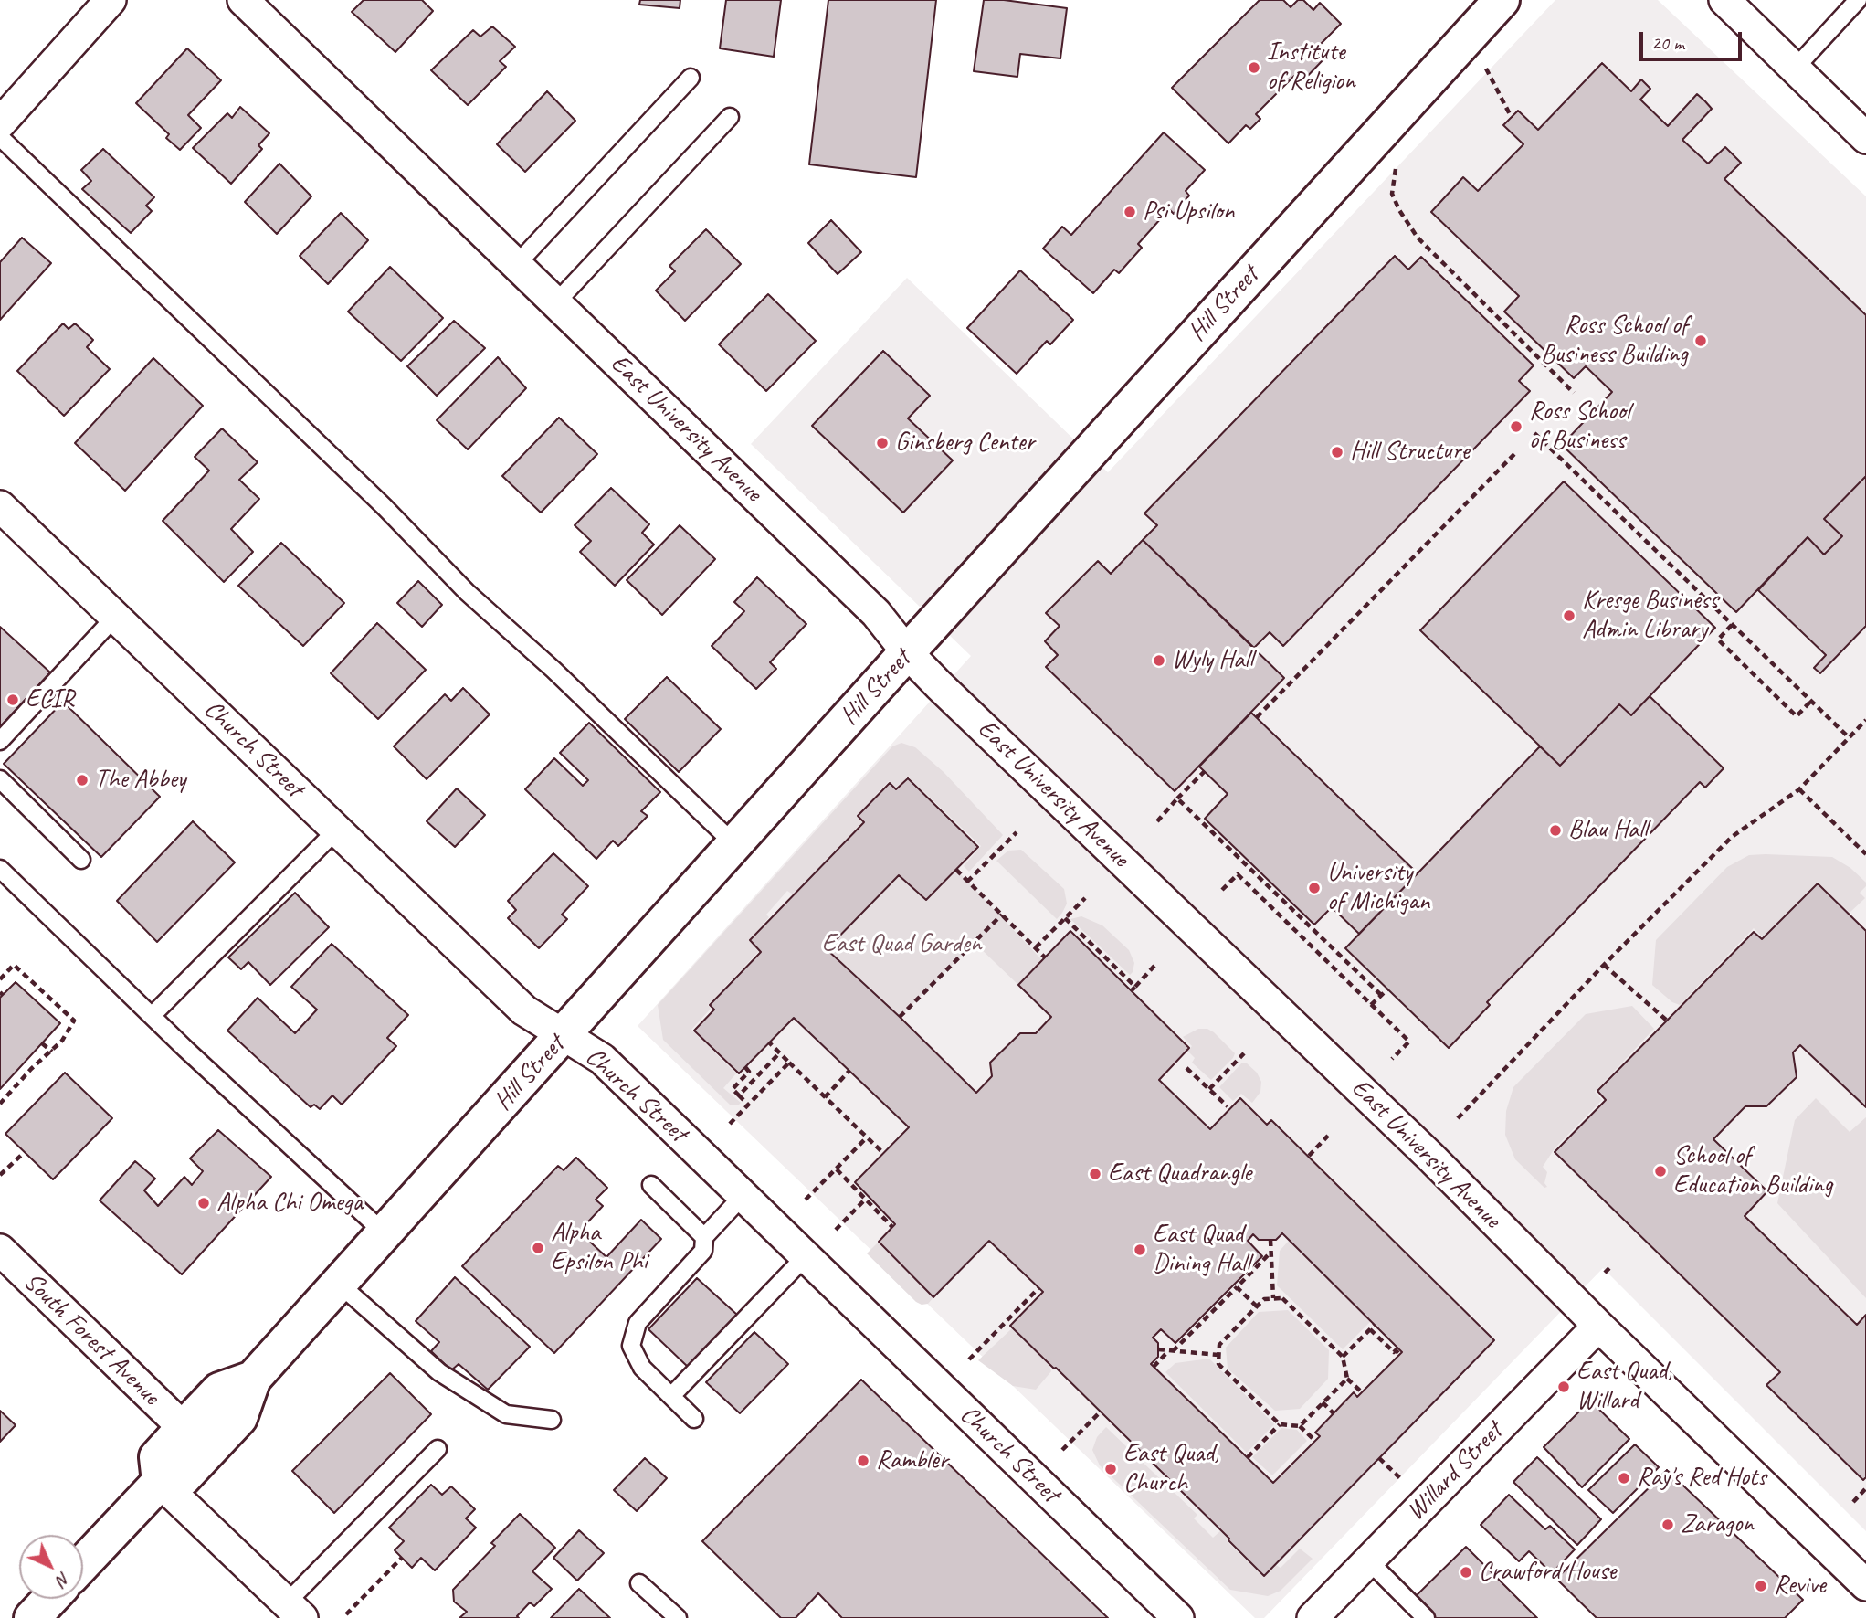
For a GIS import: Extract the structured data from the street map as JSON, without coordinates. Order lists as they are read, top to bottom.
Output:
{
  "streets": {
    "street": [
      "Hill Street",
      "East University Avenue",
      "Church Street",
      "South Forest Avenue",
      "Willard Street"
    ]
  },
  "crossings": [
    ["Hill Street", "East University Avenue"],
    ["Hill Street", "Church Street"],
    ["Hill Street", "South Forest Avenue"],
    ["East University Avenue", "Willard Street"]
  ],
  "parks": ["East Quad Garden"],
  "places": [
    "Institute of Religion",
    "Psi Upsilon",
    "Ross School of Business Building",
    "Ross School of Business",
    "Ginsberg Center",
    "Hill Structure",
    "Kresge Business Admin Library",
    "Wyly Hall",
    "ECIR",
    "The Abbey",
    "Blau Hall",
    "University of Michigan",
    "School of Education Building",
    "East Quadrangle",
    "Alpha Chi Omega",
    "Alpha Epsilon Phi",
    "East Quad Dining Hall",
    "East Quad, Willard",
    "Rambler",
    "East Quad, Church",
    "Ray's Red Hots",
    "Zaragon",
    "Crawford House",
    "Revive"
  ],
  "scale_bar": "20 m",
  "north": "bottom right"
}
